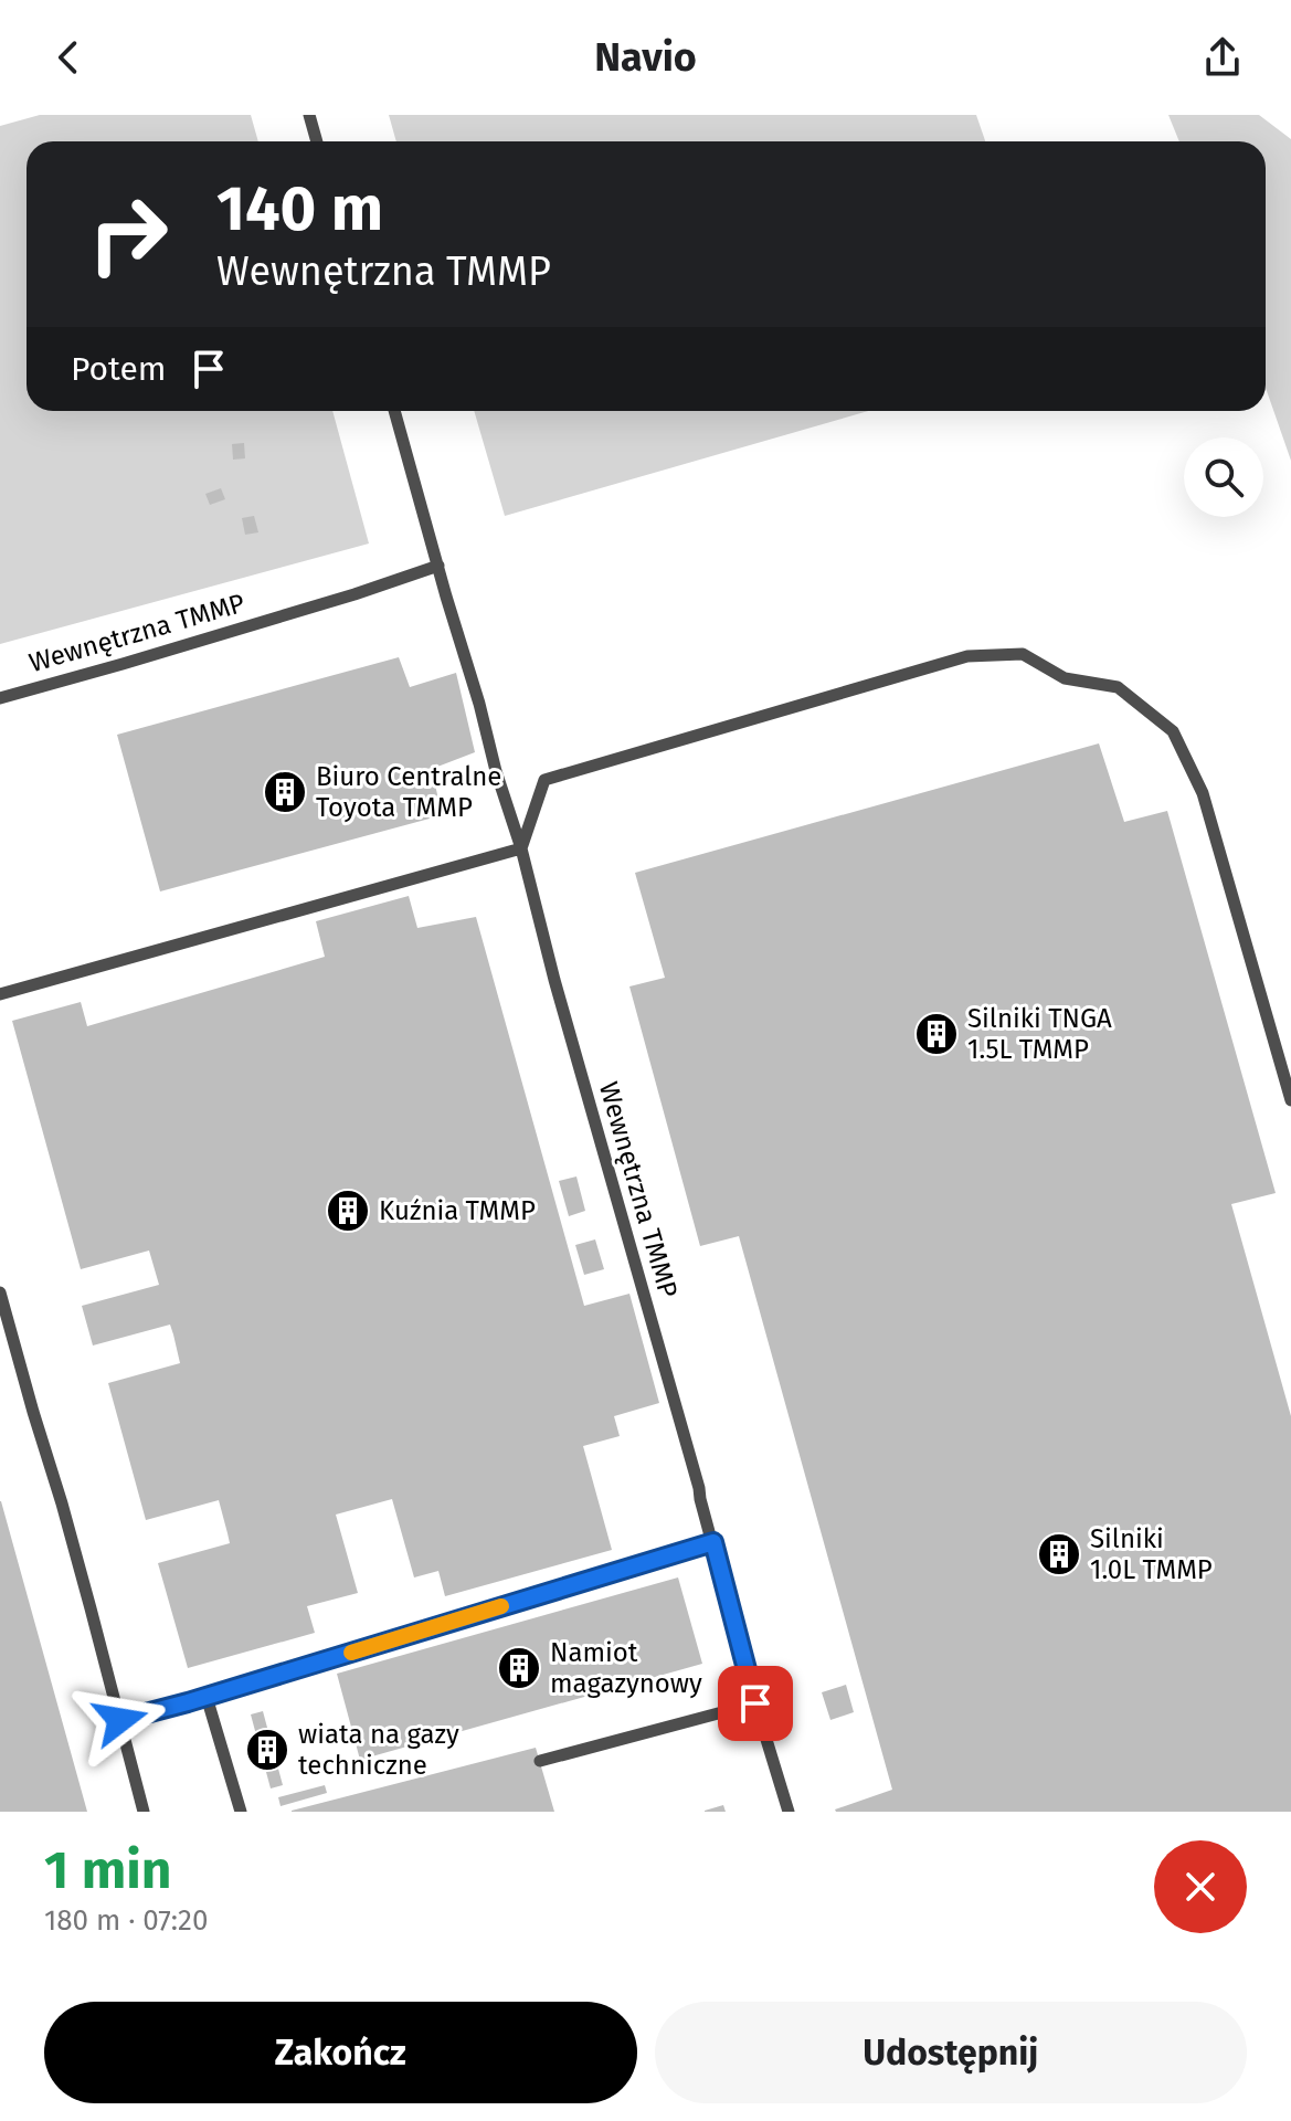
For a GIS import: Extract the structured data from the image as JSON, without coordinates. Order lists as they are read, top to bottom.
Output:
{
  "streets": {
    "lane": ["Wewnętrzna TMMP"]
  },
  "places": {
    "building": [
      "Biuro Centralne Toyota TMMP",
      "Silniki TNGA 1.5L TMMP",
      "Kuźnia TMMP",
      "Silniki 1.0L TMMP",
      "Namiot magazynowy",
      "wiata na gazy techniczne"
    ]
  },
  "page": {
    "header": "Navio",
    "turn": ["140 m", "Wewnętrzna TMMP"],
    "then": "Potem",
    "heading": ["1 min", "180 m · 07:20"],
    "buttons": ["Zakończ", "Udostępnij"]
  }
}
